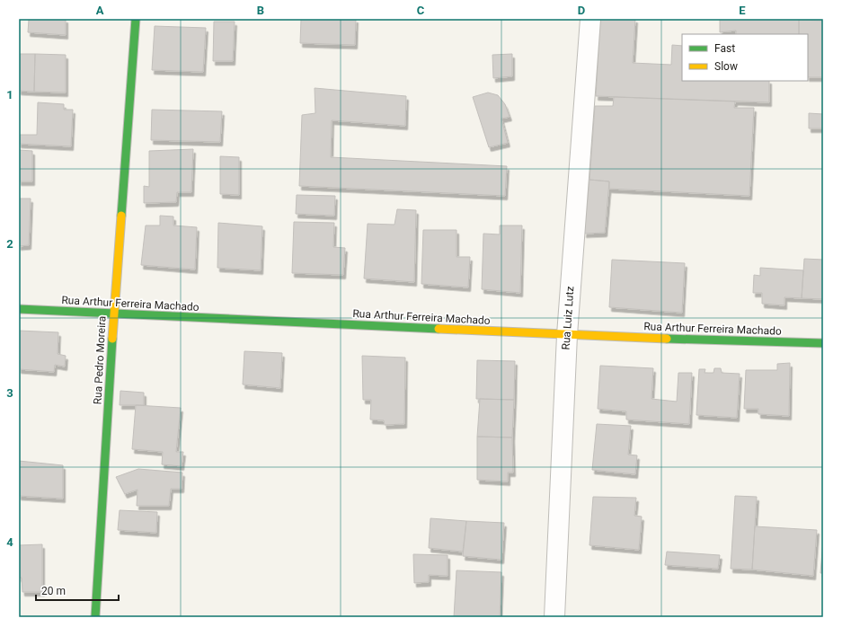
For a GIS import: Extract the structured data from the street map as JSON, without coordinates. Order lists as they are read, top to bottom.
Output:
{
  "streets": {
    "street": ["Rua Arthur Ferreira Machado", "Rua Luiz Lutz", "Rua Pedro Moreira"]
  },
  "crossings": [
    ["Rua Arthur Ferreira Machado", "Rua Luiz Lutz"],
    ["Rua Arthur Ferreira Machado", "Rua Pedro Moreira"]
  ],
  "legend": ["Fast", "Slow"],
  "scale_bar": "20 m",
  "grid": {
    "columns": [
      "A",
      "B",
      "C",
      "D",
      "E"
    ],
    "rows": [
      "1",
      "2",
      "3",
      "4"
    ]
  }
}
